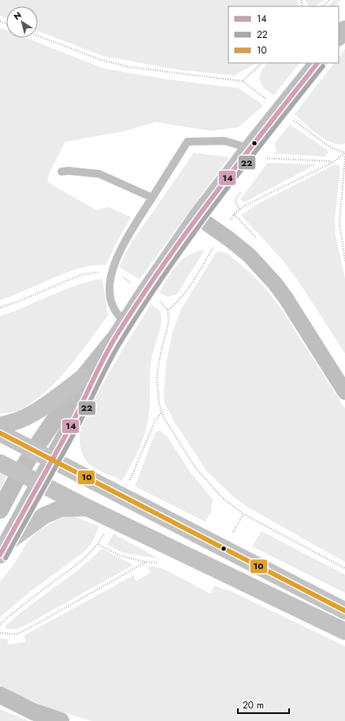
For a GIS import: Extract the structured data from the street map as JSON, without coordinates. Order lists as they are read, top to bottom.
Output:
{
  "lines": ["transit line 14", "transit line 22", "transit line 10"],
  "legend": ["14", "22", "10"],
  "scale_bar": "20 m",
  "north": "top left"
}
